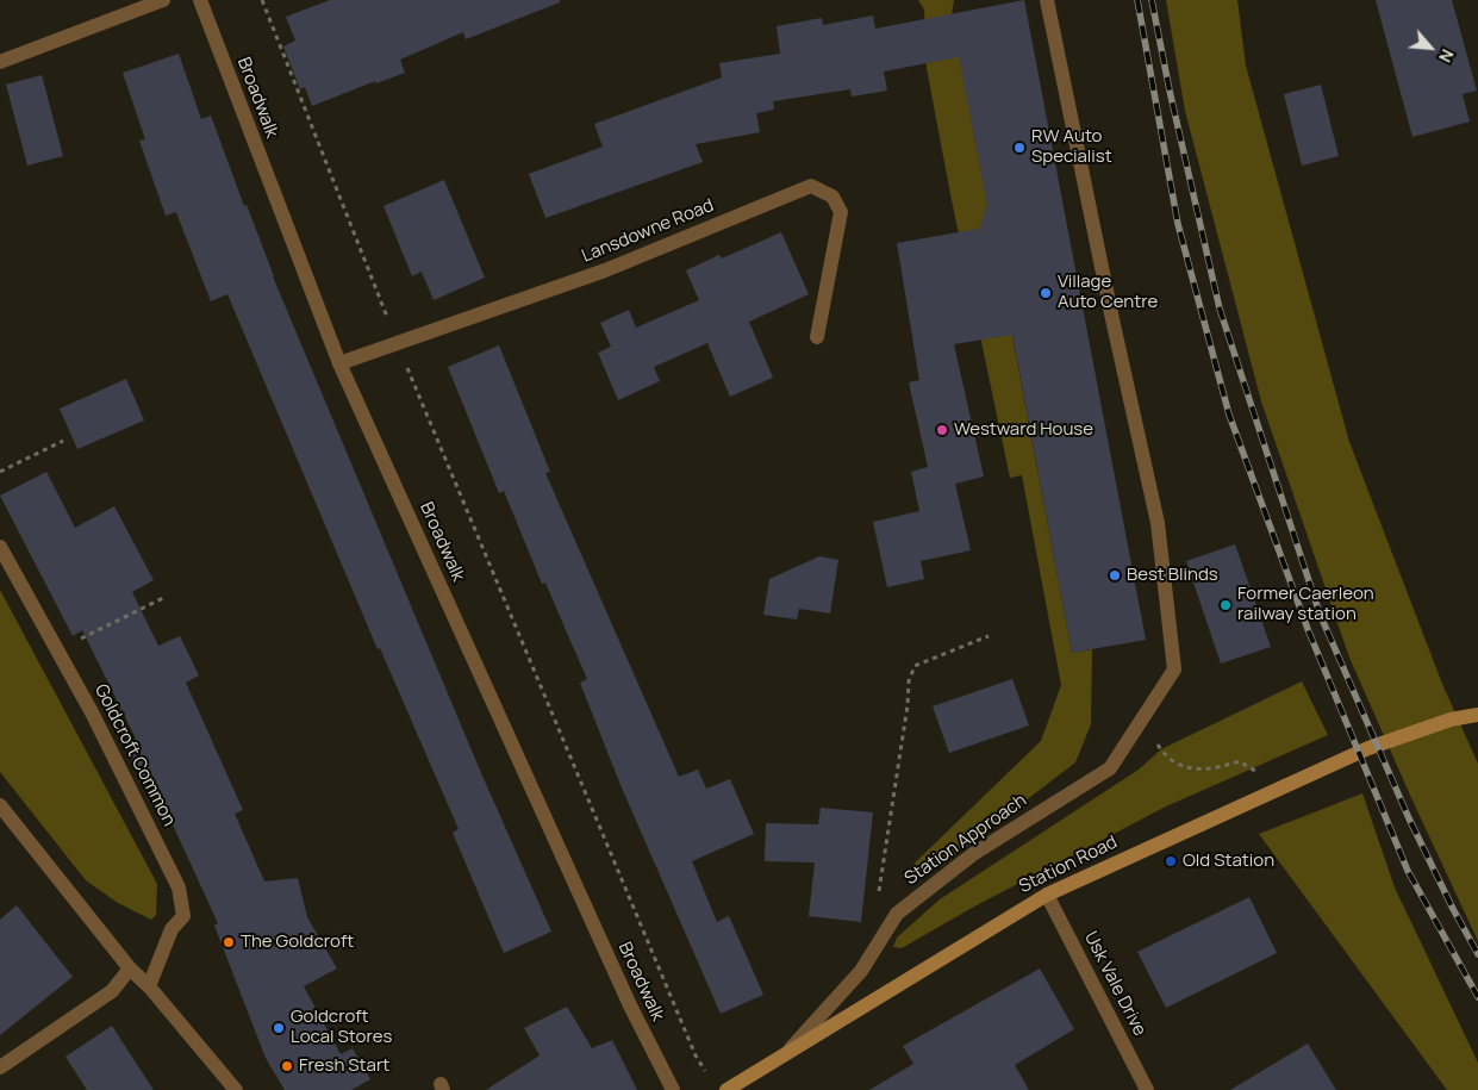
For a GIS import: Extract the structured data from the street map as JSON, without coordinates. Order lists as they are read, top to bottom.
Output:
{
  "streets": {
    "main road": ["Station Road"],
    "street": [
      "Broadwalk",
      "Lansdowne Road",
      "Goldcroft Common",
      "Station Approach",
      "Usk Vale Drive"
    ]
  },
  "crossings": [
    ["Broadwalk", "Lansdowne Road"],
    ["Station Approach", "Station Road"],
    ["Station Road", "Usk Vale Drive"]
  ],
  "places": [
    "RW Auto Specialist",
    "Village Auto Centre",
    "Westward House",
    "Best Blinds",
    "Former Caerleon railway station",
    "Old Station",
    "The Goldcroft",
    "Goldcroft Local Stores",
    "Fresh Start"
  ],
  "north": "bottom right"
}
